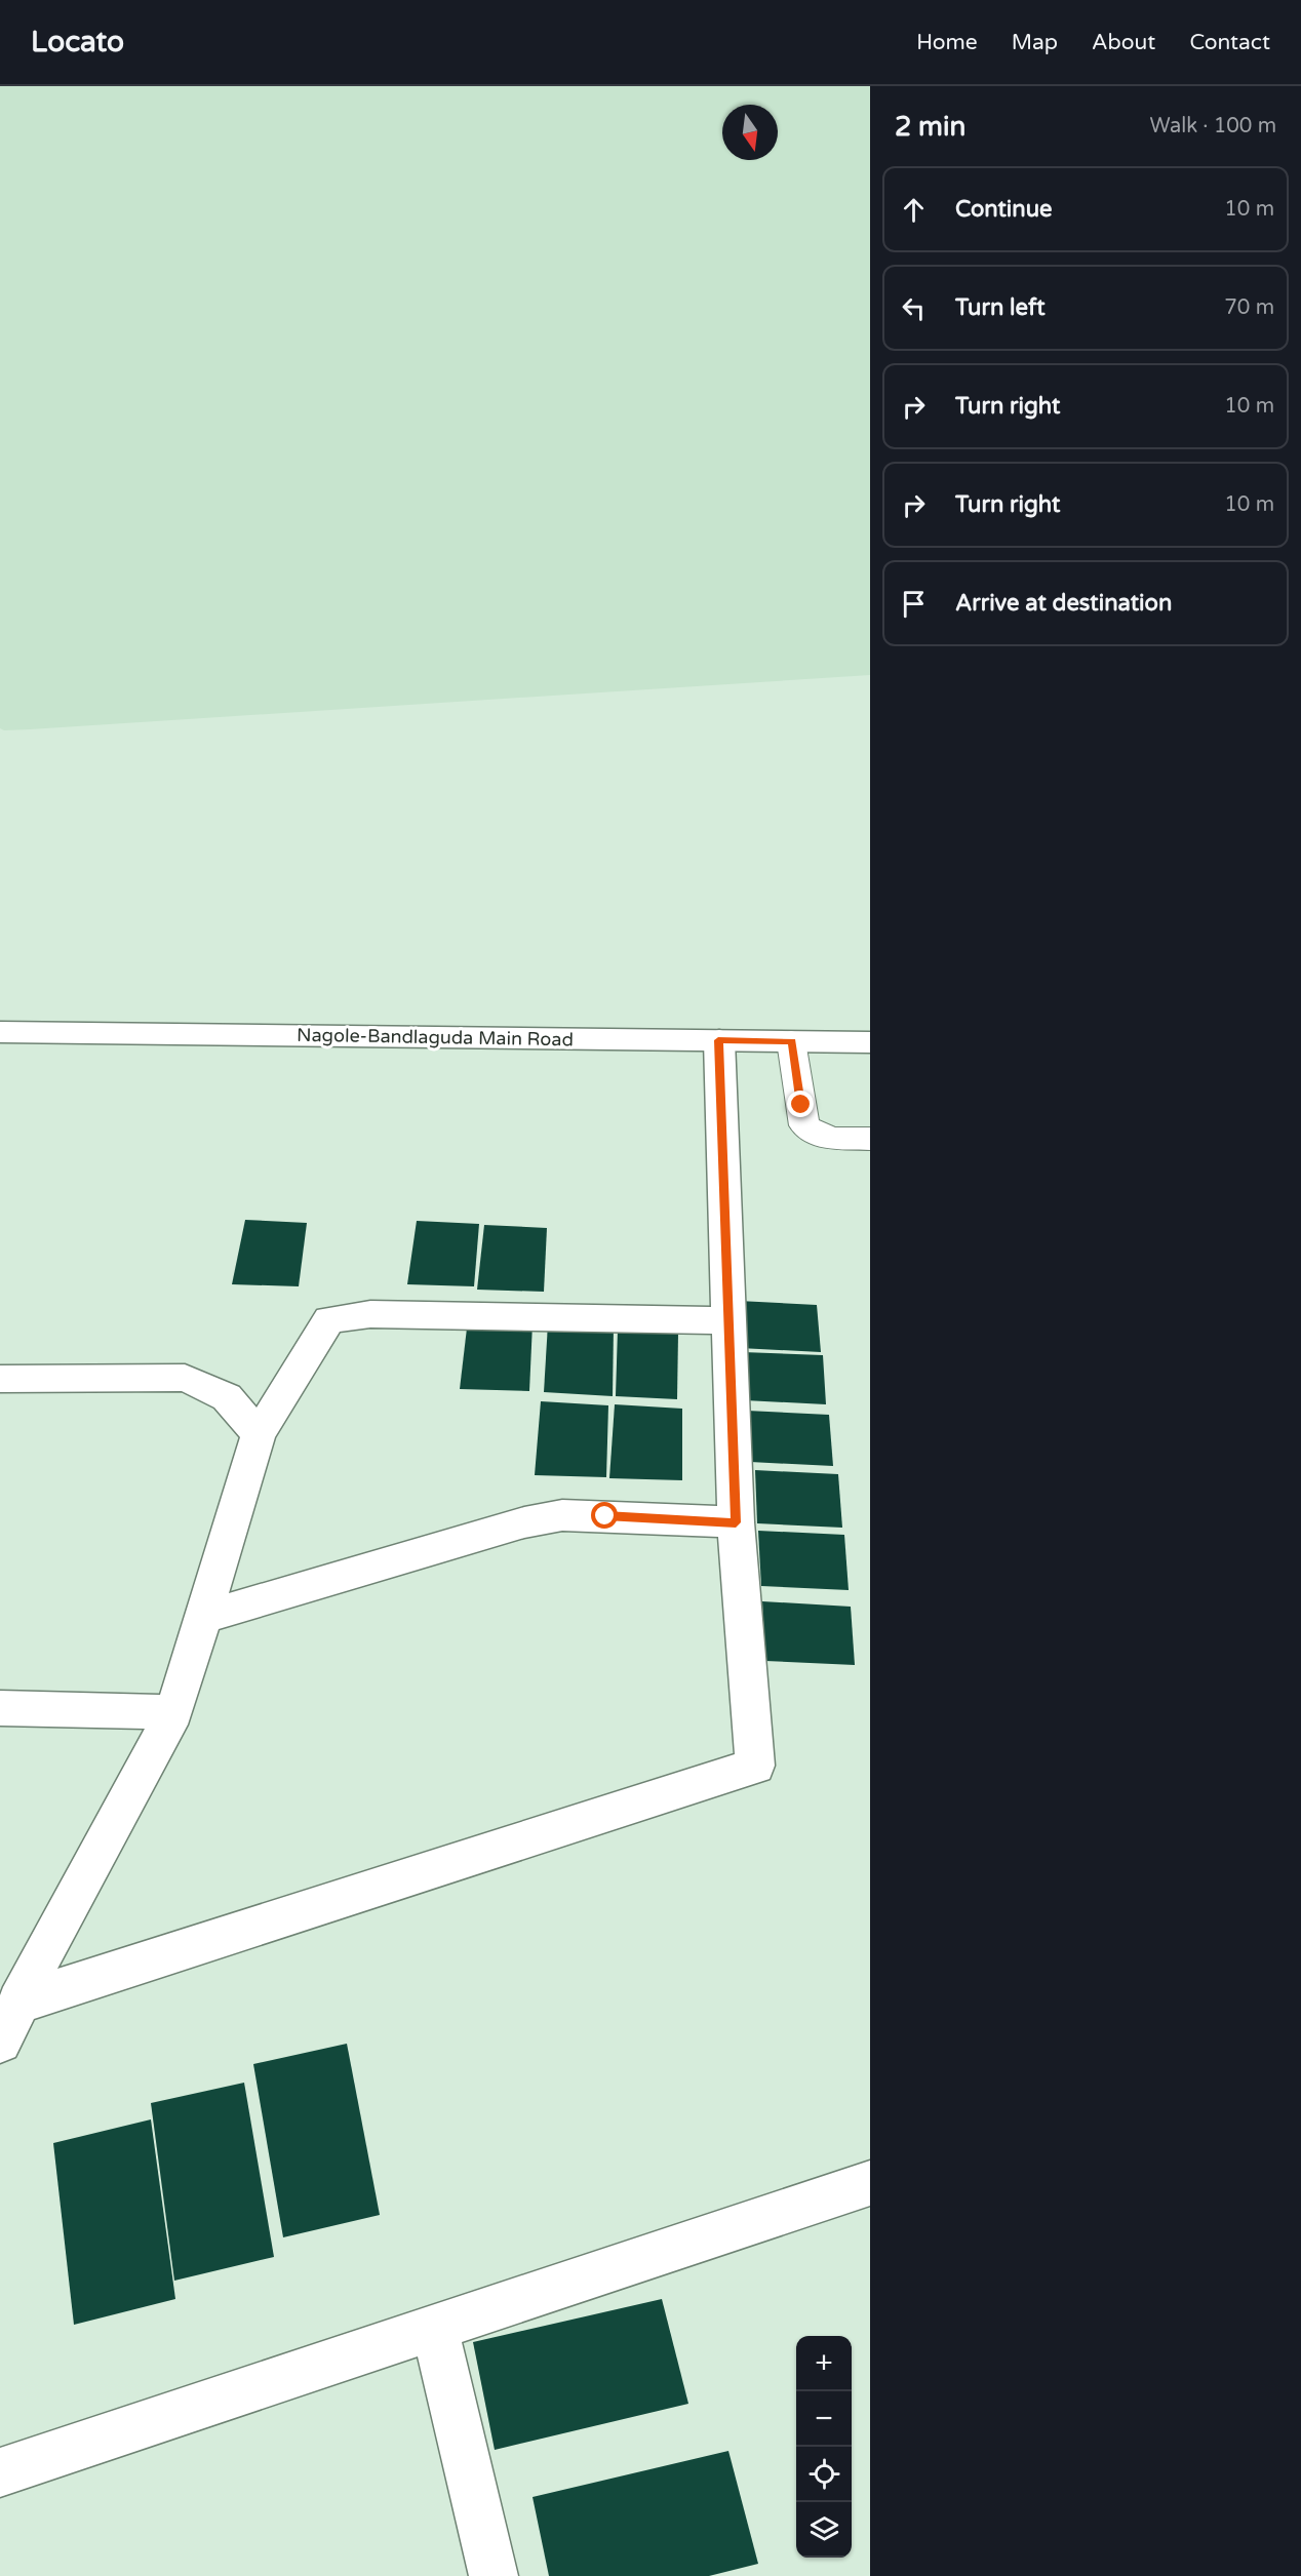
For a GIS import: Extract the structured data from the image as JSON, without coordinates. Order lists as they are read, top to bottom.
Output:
{
  "streets": {
    "street": ["Nagole-Bandlaguda Main Road"]
  },
  "north": "bottom",
  "page": {
    "header": "Locato",
    "nav": [
      "Home",
      "Map",
      "About",
      "Contact"
    ],
    "heading": ["2 min", "Walk · 100 m"],
    "list": [
      ["Continue", "10 m"],
      ["Turn left", "70 m"],
      ["Turn right", "10 m"],
      ["Turn right", "10 m"],
      "Arrive at destination"
    ],
    "map_buttons": ["+", "−"]
  }
}
